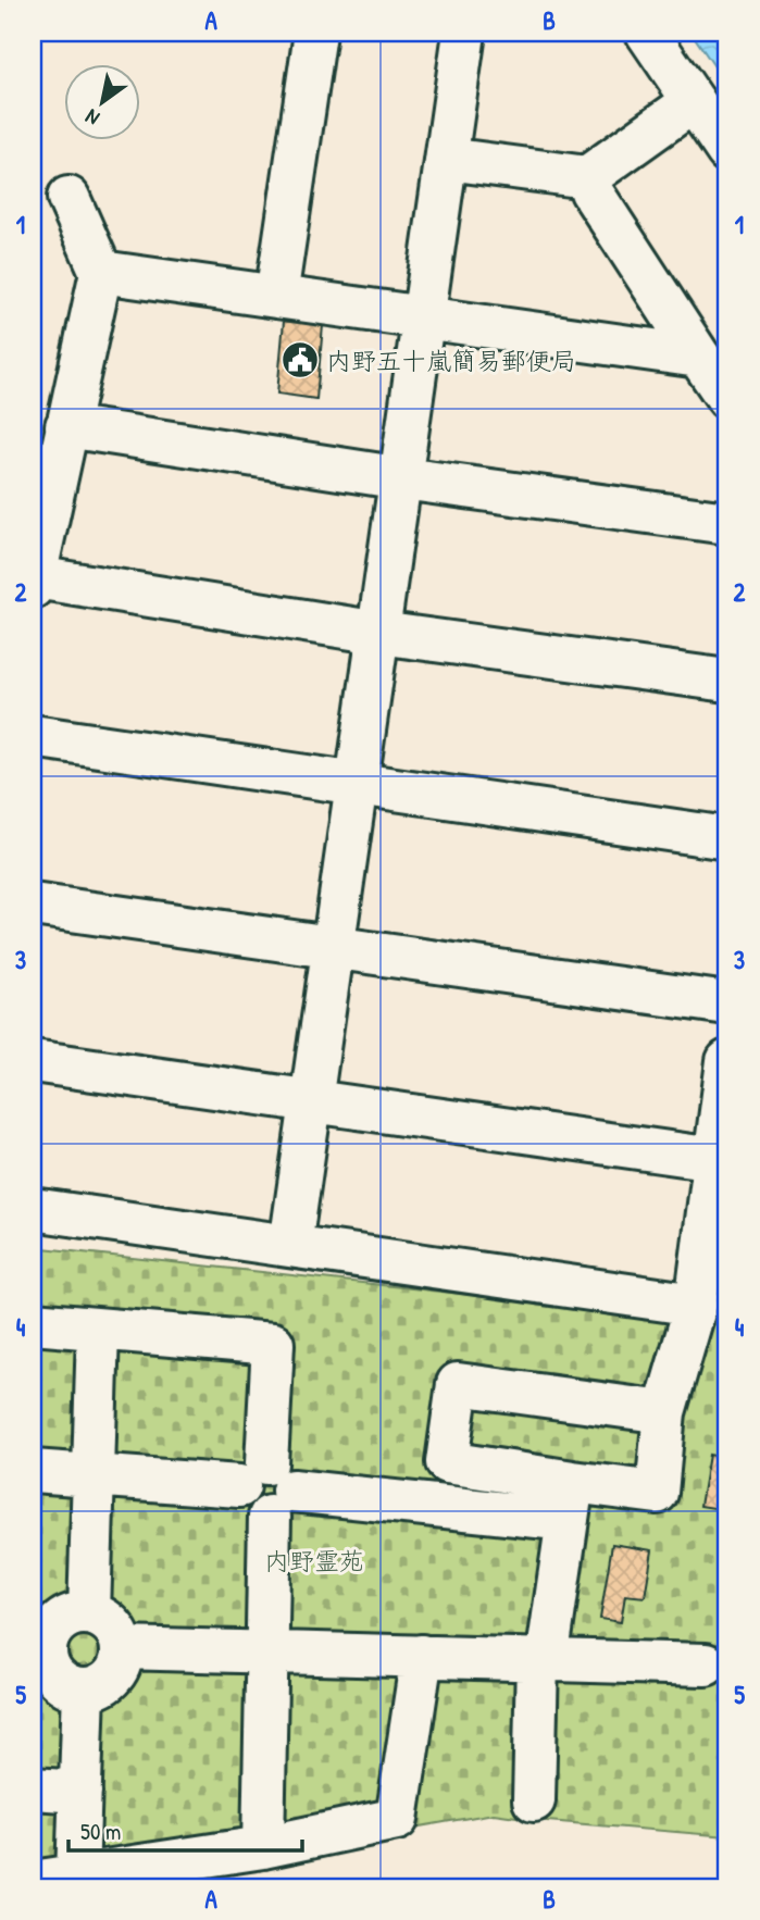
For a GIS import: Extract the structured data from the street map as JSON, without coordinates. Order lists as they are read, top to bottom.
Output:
{
  "parks": ["内野霊苑"],
  "places": {
    "public building": ["内野五十嵐簡易郵便局"]
  },
  "scale_bar": "50 m",
  "north": "bottom left",
  "grid": {
    "columns": ["A", "B"],
    "rows": [
      "1",
      "2",
      "3",
      "4",
      "5"
    ]
  }
}
